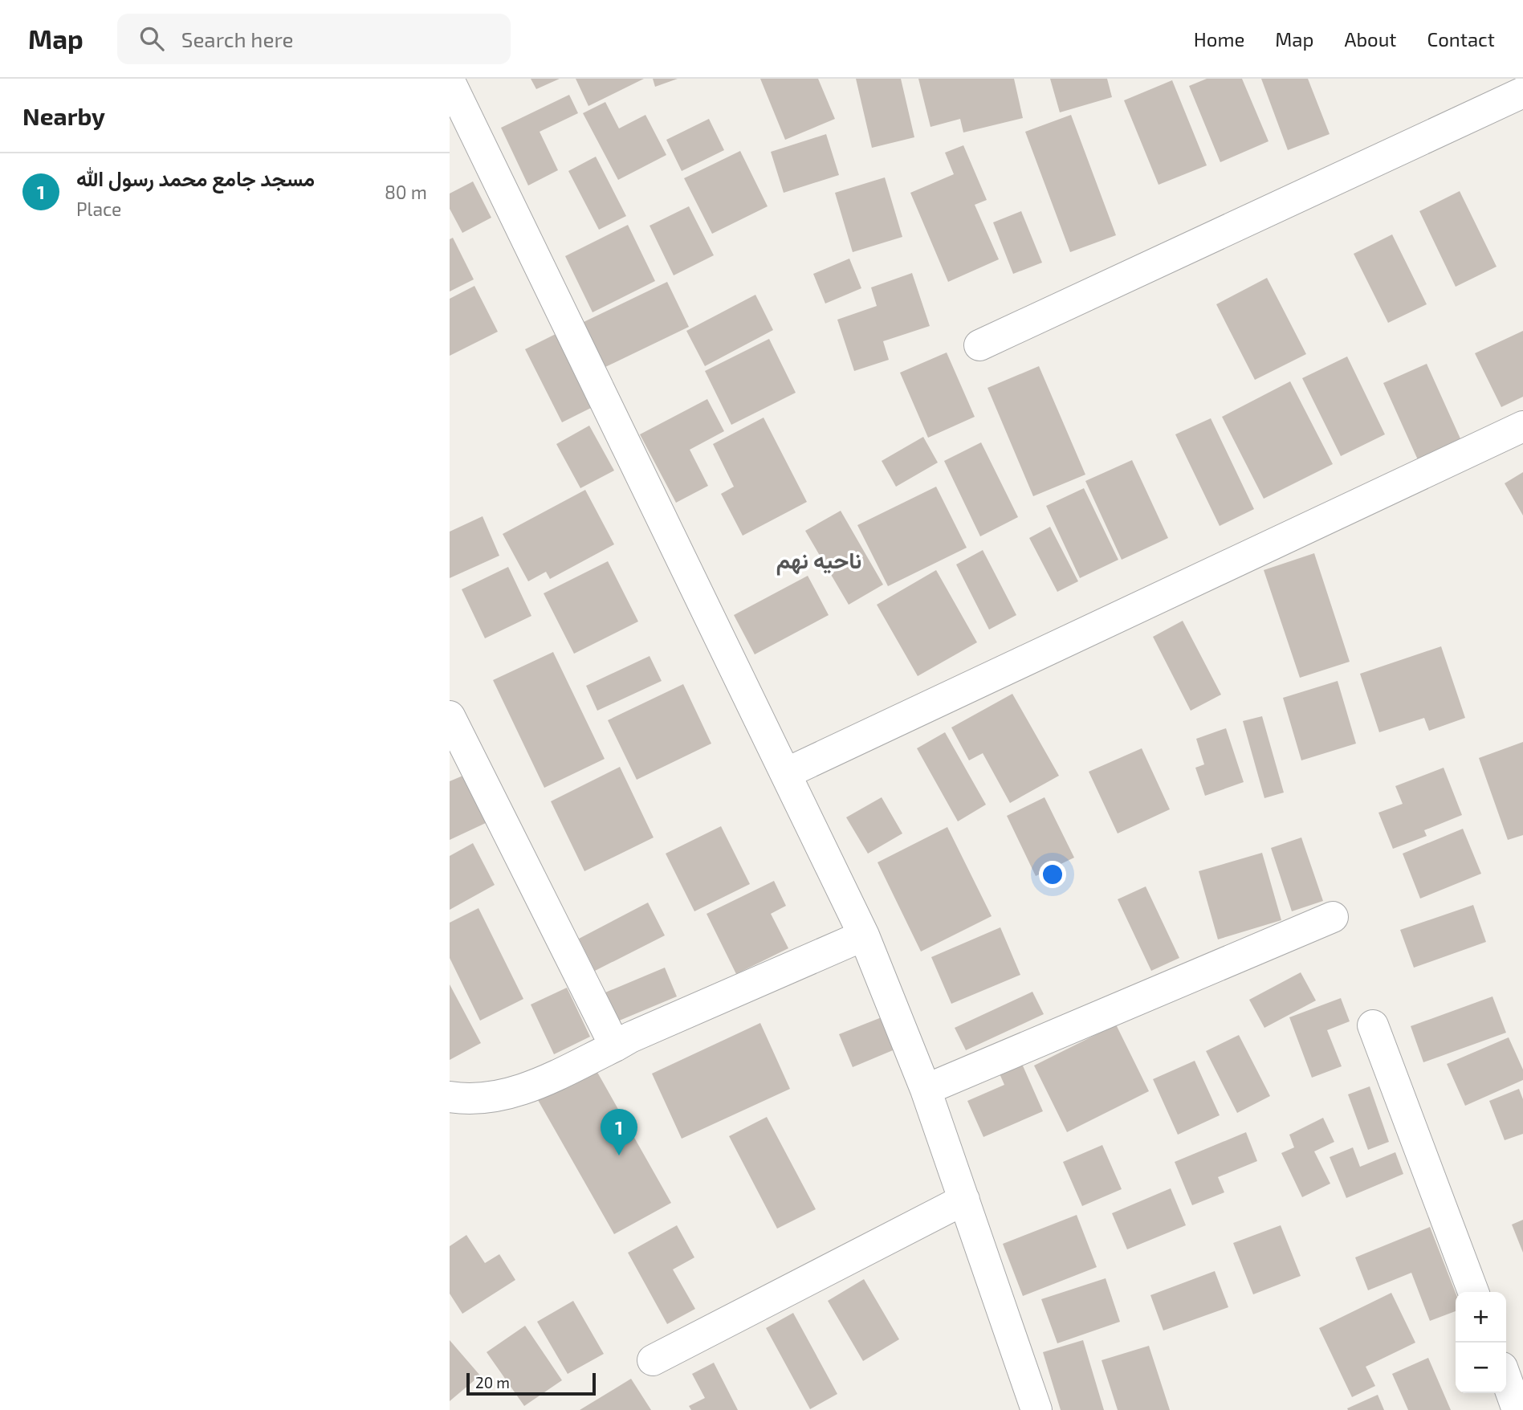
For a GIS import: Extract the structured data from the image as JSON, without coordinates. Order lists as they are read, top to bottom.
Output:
{
  "districts": ["ناحیه نهم"],
  "scale_bar": "20 m",
  "page": {
    "header": "Map",
    "search": "Search here",
    "nav": [
      "Home",
      "Map",
      "About",
      "Contact"
    ],
    "heading": "Nearby",
    "list": [
      {
        "mark": "1",
        "name": "مسجد جامع محمد رسول الله",
        "note": "Place",
        "value": "80 m"
      }
    ],
    "pins": "1",
    "map_buttons": ["+", "−"],
    "scale": "20 m"
  }
}
